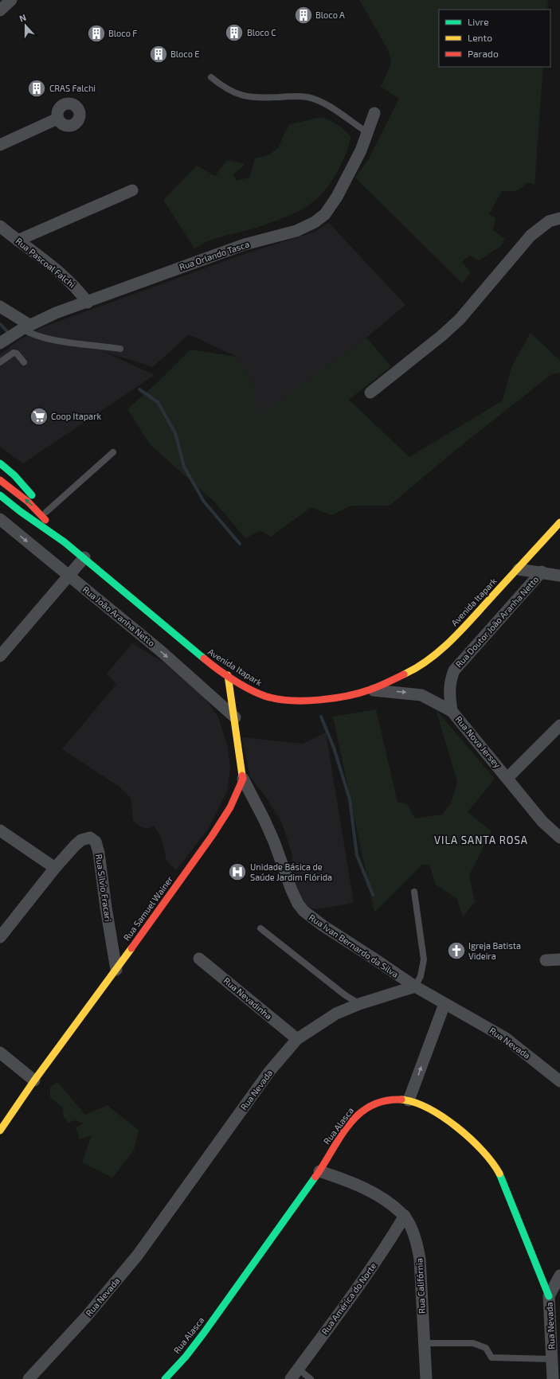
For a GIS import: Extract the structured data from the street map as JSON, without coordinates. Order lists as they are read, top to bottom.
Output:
{
  "streets": {
    "street": [
      "Rua Orlando Tasca",
      "Rua Pascoal Falchi",
      "Avenida Itapark",
      "Rua João Aranha Netto",
      "Rua Doutor João Aranha Netto",
      "Rua Nova Jersey",
      "Rua Silvio Fracari",
      "Rua Samuel Wainer",
      "Rua Ivan Bernardo da Silva",
      "Rua Nevadinha",
      "Rua Nevada",
      "Rua Alasca",
      "Rua Califórnia",
      "Rua América do Norte"
    ]
  },
  "crossings": [
    ["Rua Orlando Tasca", "Rua Pascoal Falchi"],
    ["Avenida Itapark", "Rua Nova Jersey"],
    ["Rua Doutor João Aranha Netto", "Rua Nova Jersey"],
    ["Rua Silvio Fracari", "Rua Samuel Wainer"],
    ["Rua Samuel Wainer", "Rua Ivan Bernardo da Silva"],
    ["Rua Ivan Bernardo da Silva", "Rua Nevada"],
    ["Rua Nevadinha", "Rua Nevada"],
    ["Rua Nevada", "Rua Alasca"],
    ["Rua Alasca", "Rua Califórnia"],
    ["Rua Califórnia", "Rua América do Norte"]
  ],
  "one_way": ["Rua João Aranha Netto"],
  "districts": ["VILA SANTA ROSA"],
  "places": {
    "building": [
      "Bloco A",
      "Bloco C",
      "Bloco F",
      "Bloco E",
      "CRAS Falchi"
    ],
    "supermarket": ["Coop Itapark"],
    "hospital": ["Unidade Básica de Saúde Jardim Flórida"],
    "church": ["Igreja Batista Videira"]
  },
  "legend": ["Livre", "Lento", "Parado"],
  "north": "top"
}
